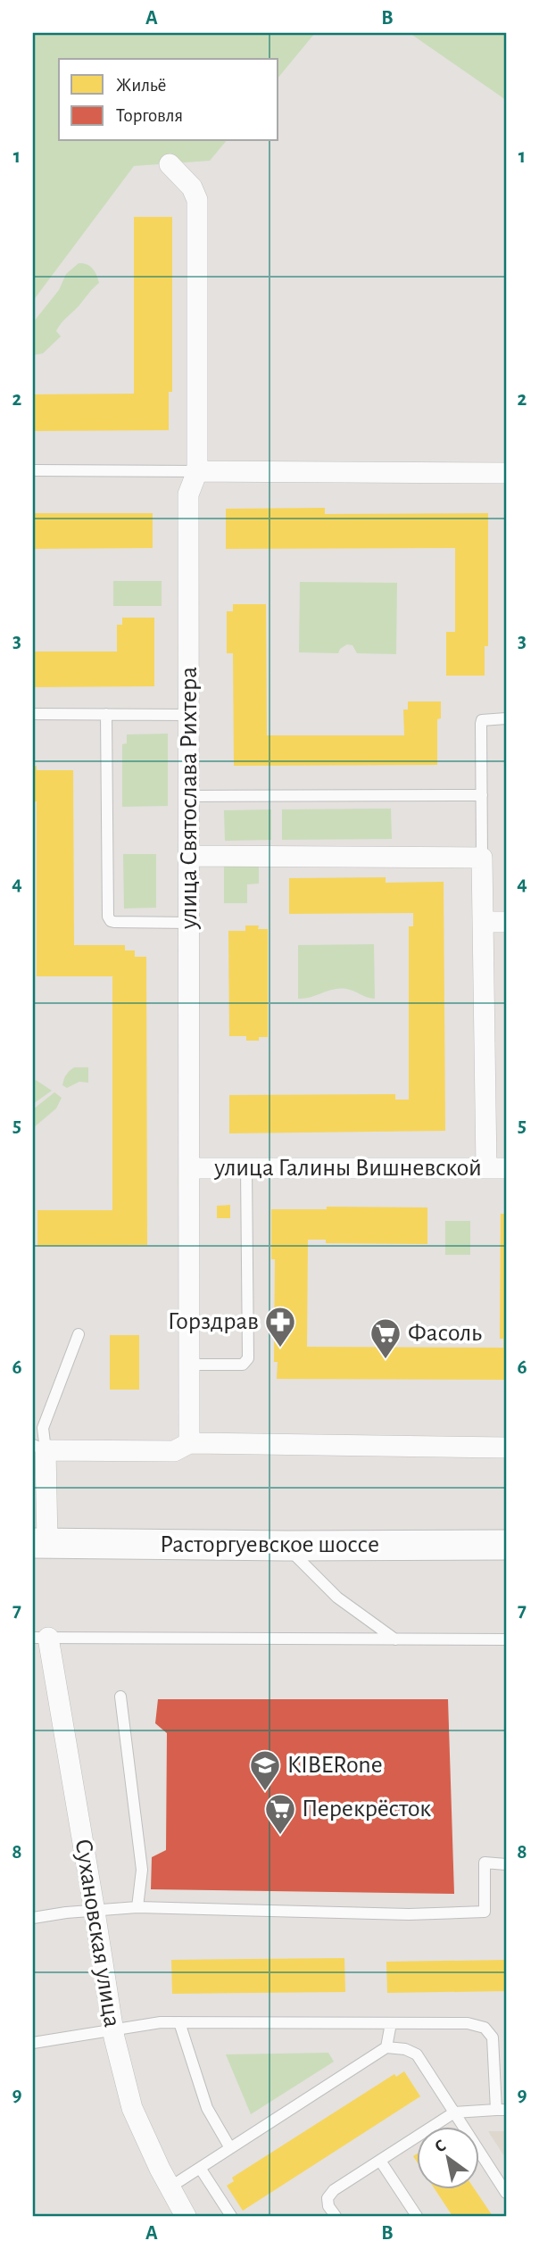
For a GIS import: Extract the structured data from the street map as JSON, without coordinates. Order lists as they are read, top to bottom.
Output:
{
  "streets": {
    "main road": ["Расторгуевское шоссе"],
    "street": ["улица Святослава Рихтера", "улица Галины Вишневской", "Сухановская улица"]
  },
  "crossings": [
    ["улица Святослава Рихтера", "улица Галины Вишневской"]
  ],
  "places": {
    "pharmacy": ["Горздрав"],
    "supermarket": ["Фасоль", "Перекрёсток"],
    "school or university": ["KIBERone"]
  },
  "legend": ["Жильё", "Торговля"],
  "north": "top left",
  "grid": {
    "columns": ["A", "B"],
    "rows": [
      "1",
      "2",
      "3",
      "4",
      "5",
      "6",
      "7",
      "8",
      "9"
    ]
  }
}
